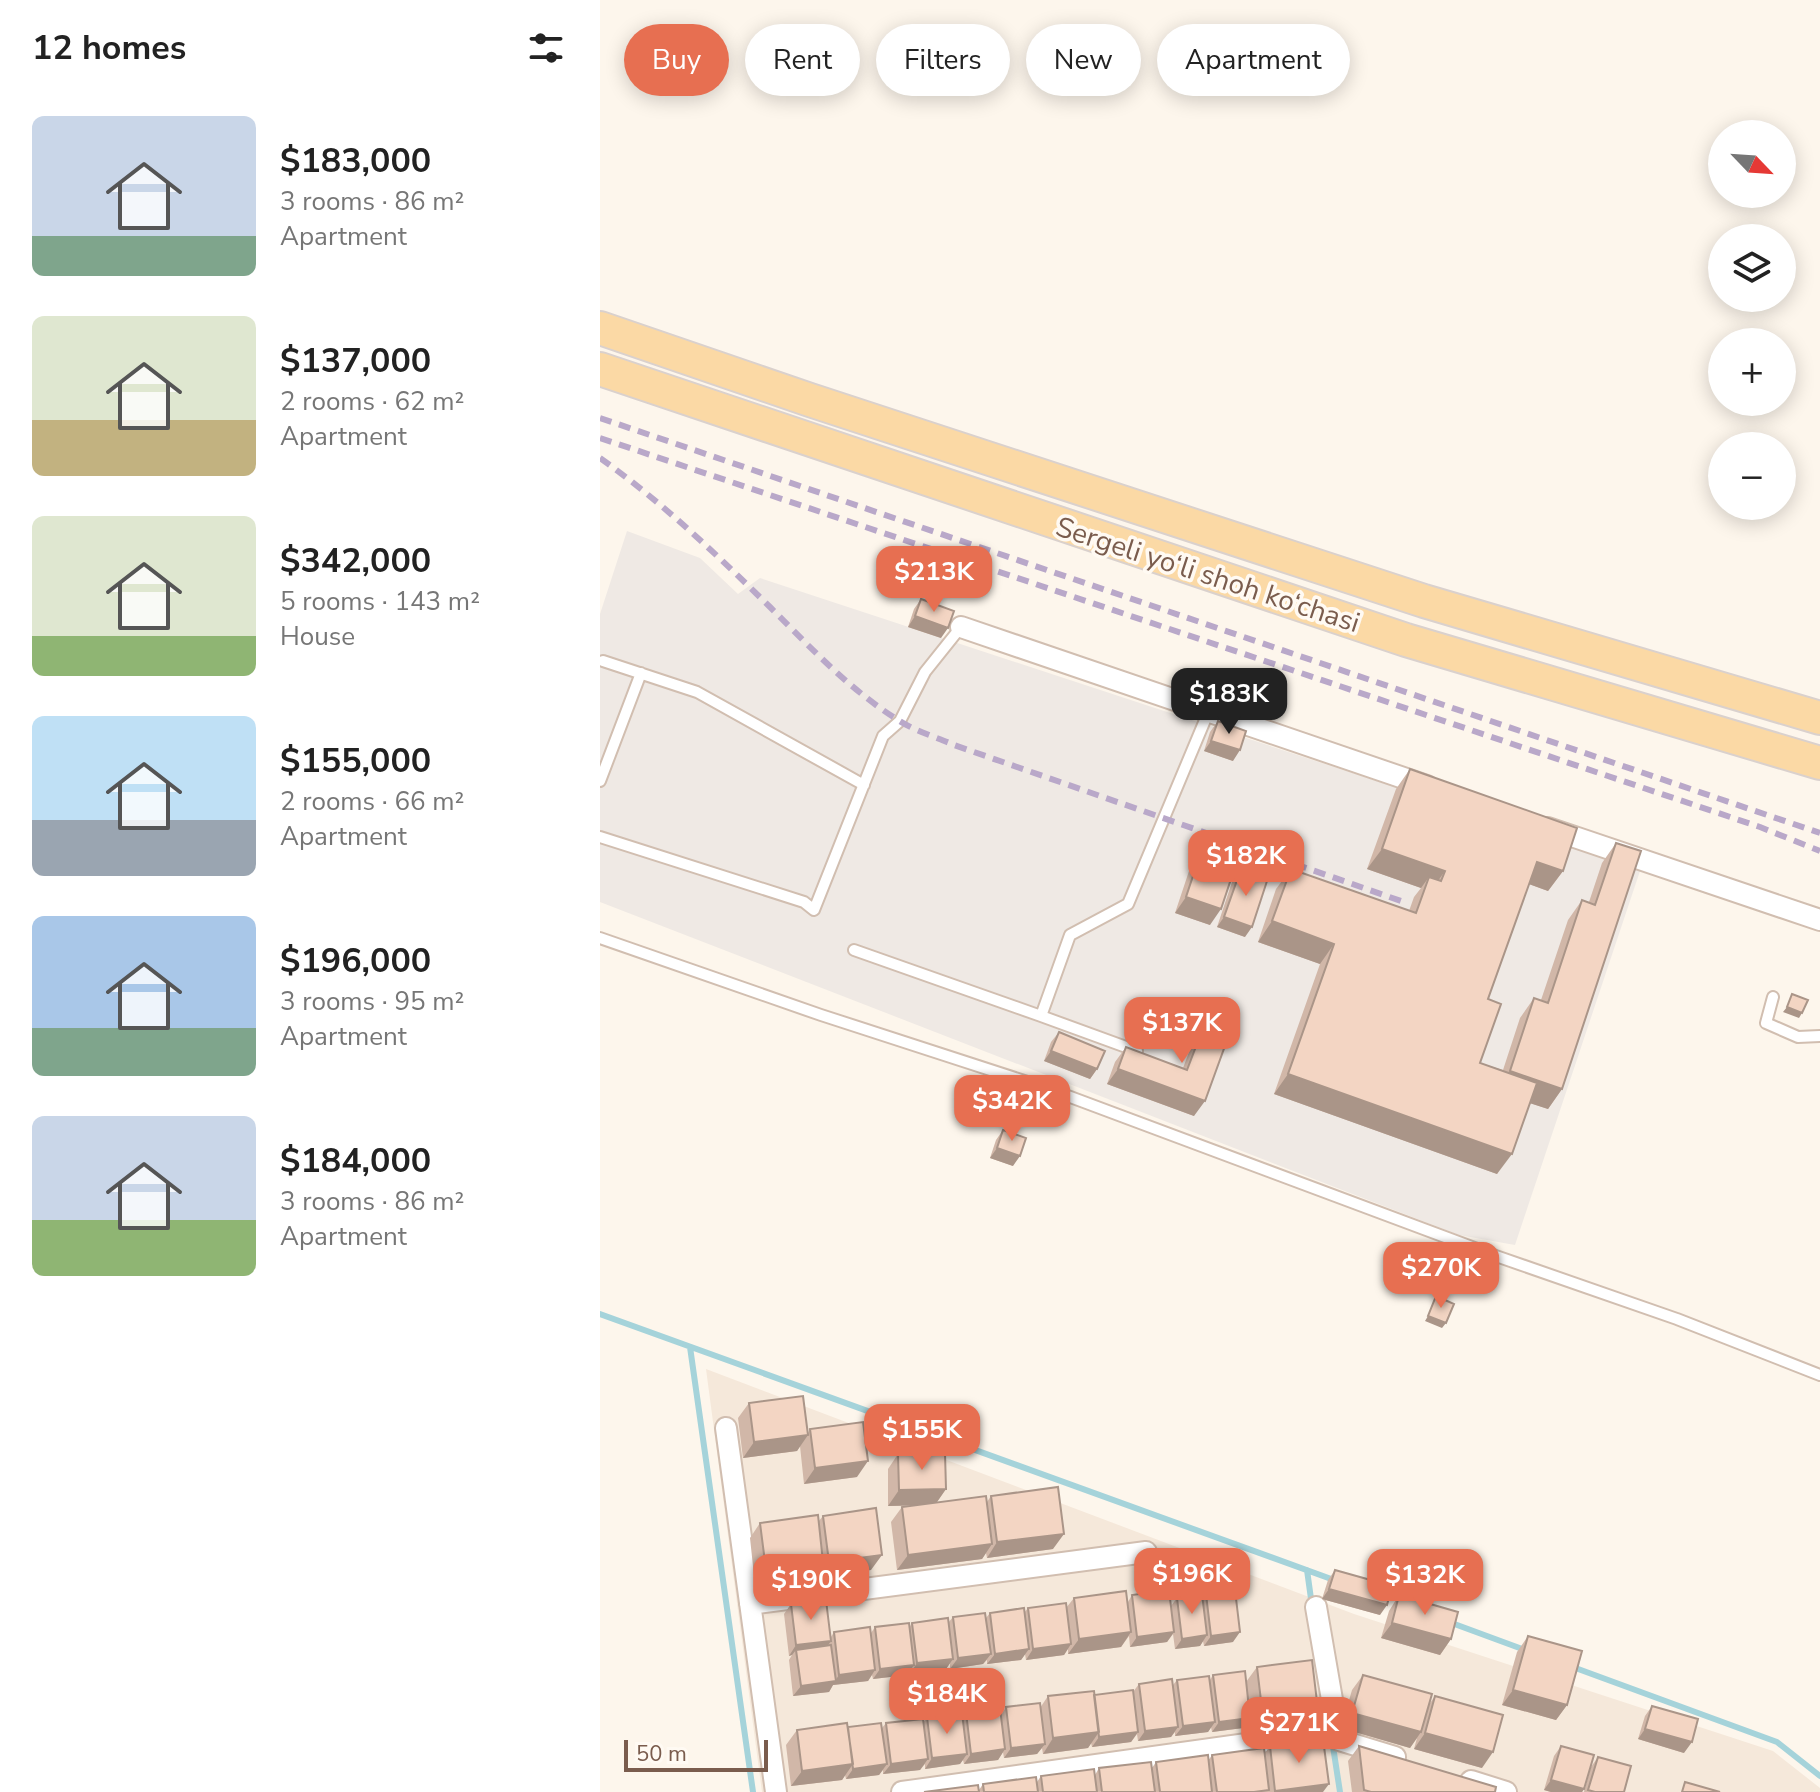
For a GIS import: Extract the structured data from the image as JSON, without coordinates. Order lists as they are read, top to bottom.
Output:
{
  "streets": {
    "main road": ["Sergeli yo‘li shoh ko‘chasi"]
  },
  "scale_bar": "50 m",
  "north": "bottom right",
  "page": {
    "heading": "12 homes",
    "chip": [
      "Buy",
      "Rent",
      "Filters",
      "New",
      "Apartment"
    ],
    "list": [
      {
        "name": "$183,000",
        "note": "3 rooms · 86 m² · Apartment"
      },
      {
        "name": "$137,000",
        "note": "2 rooms · 62 m² · Apartment"
      },
      {
        "name": "$342,000",
        "note": "5 rooms · 143 m² · House"
      },
      {
        "name": "$155,000",
        "note": "2 rooms · 66 m² · Apartment"
      },
      {
        "name": "$196,000",
        "note": "3 rooms · 95 m² · Apartment"
      },
      {
        "name": "$184,000",
        "note": "3 rooms · 86 m² · Apartment"
      }
    ],
    "map_buttons": ["+", "−"],
    "price": [
      "$213K",
      "$183K",
      "$182K",
      "$137K",
      "$342K",
      "$270K",
      "$155K",
      "$196K",
      "$132K",
      "$190K",
      "$184K",
      "$271K"
    ],
    "scale": "50 m"
  }
}
